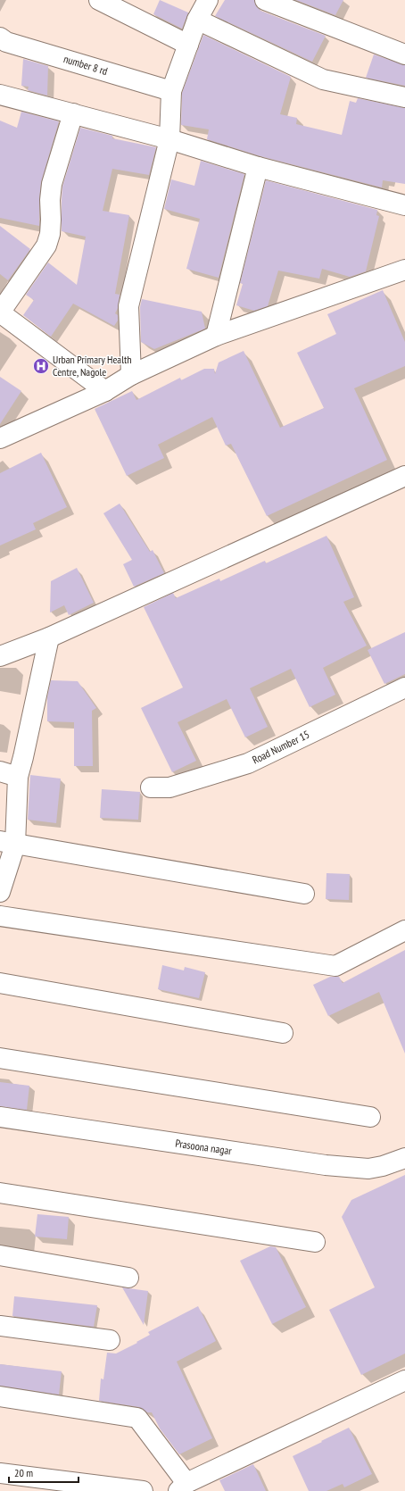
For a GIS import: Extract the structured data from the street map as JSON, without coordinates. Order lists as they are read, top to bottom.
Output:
{
  "streets": {
    "street": ["number 8 rd", "Road Number 15", "Prasoona nagar"]
  },
  "places": {
    "hospital": ["Urban Primary Health Centre, Nagole"]
  },
  "scale_bar": "20 m"
}
